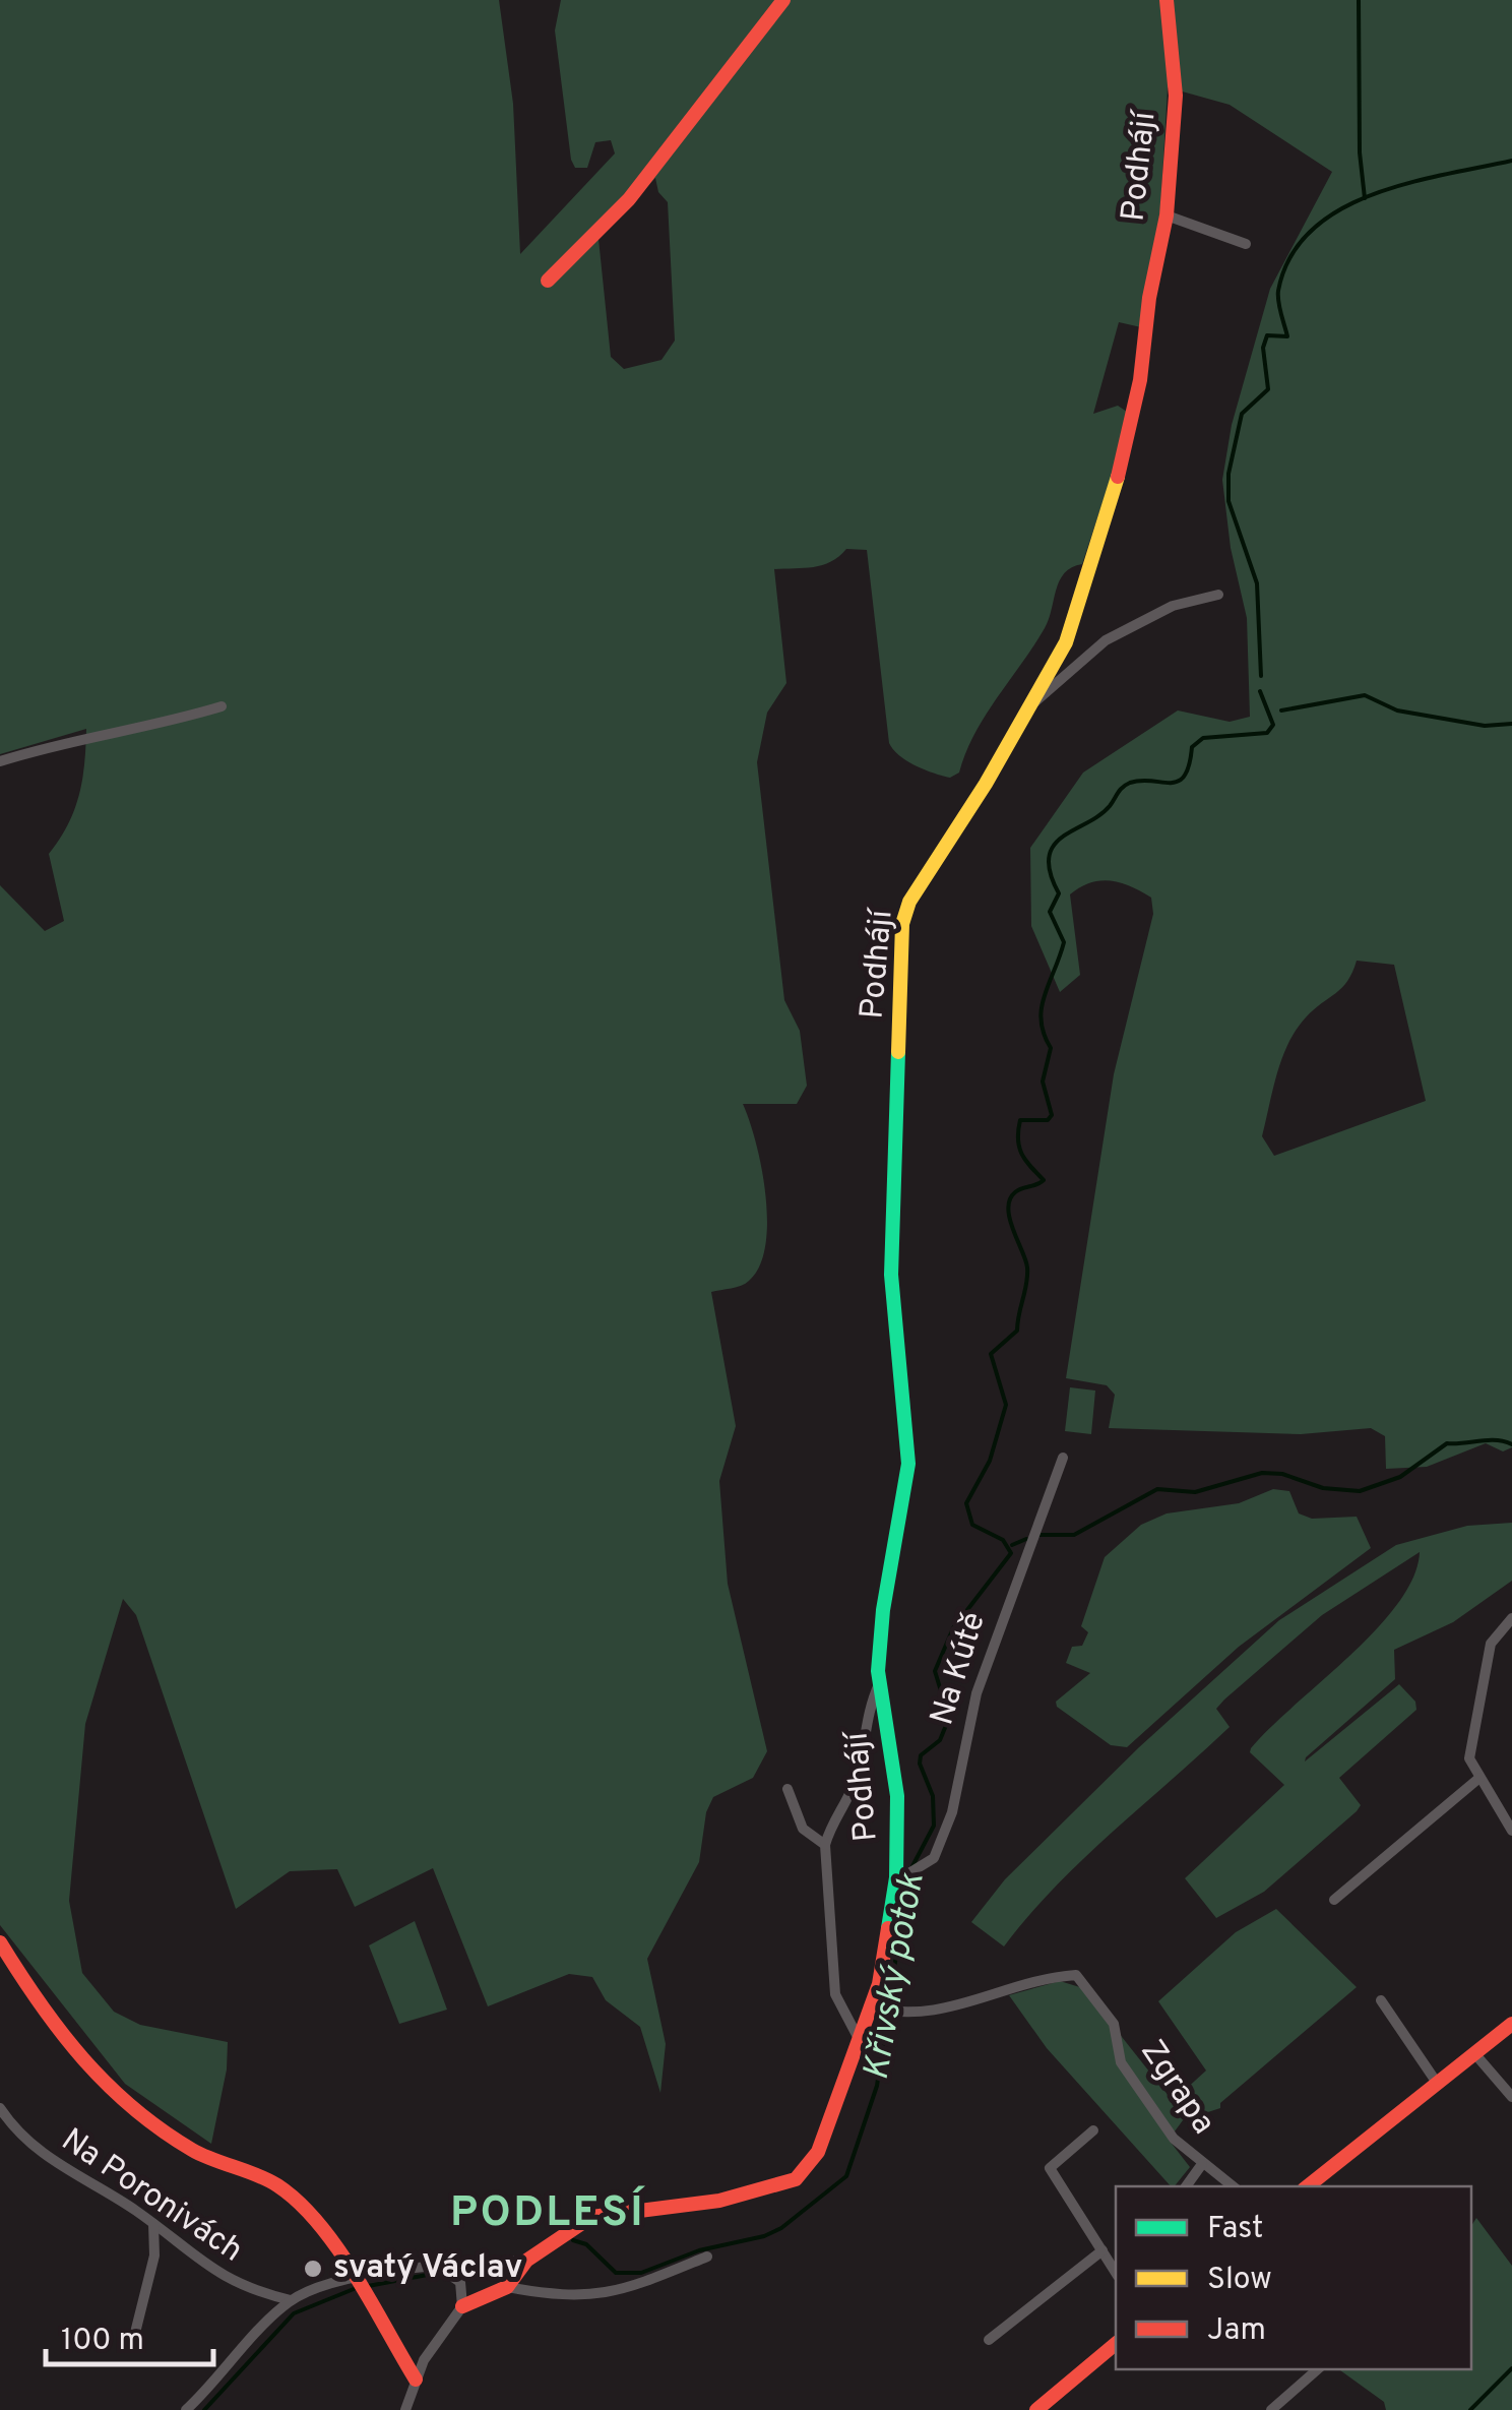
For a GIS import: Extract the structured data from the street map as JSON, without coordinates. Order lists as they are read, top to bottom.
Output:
{
  "streets": {
    "street": [
      "Podhájí",
      "Na Kútě",
      "Zgrapa",
      "Na Poronivách"
    ]
  },
  "crossings": [
    ["Podhájí", "Na Kútě"],
    ["Podhájí", "Zgrapa"]
  ],
  "districts": ["PODLESÍ"],
  "water": ["Křivský potok"],
  "places": ["svatý Václav"],
  "legend": ["Fast", "Slow", "Jam"],
  "scale_bar": "100 m"
}
